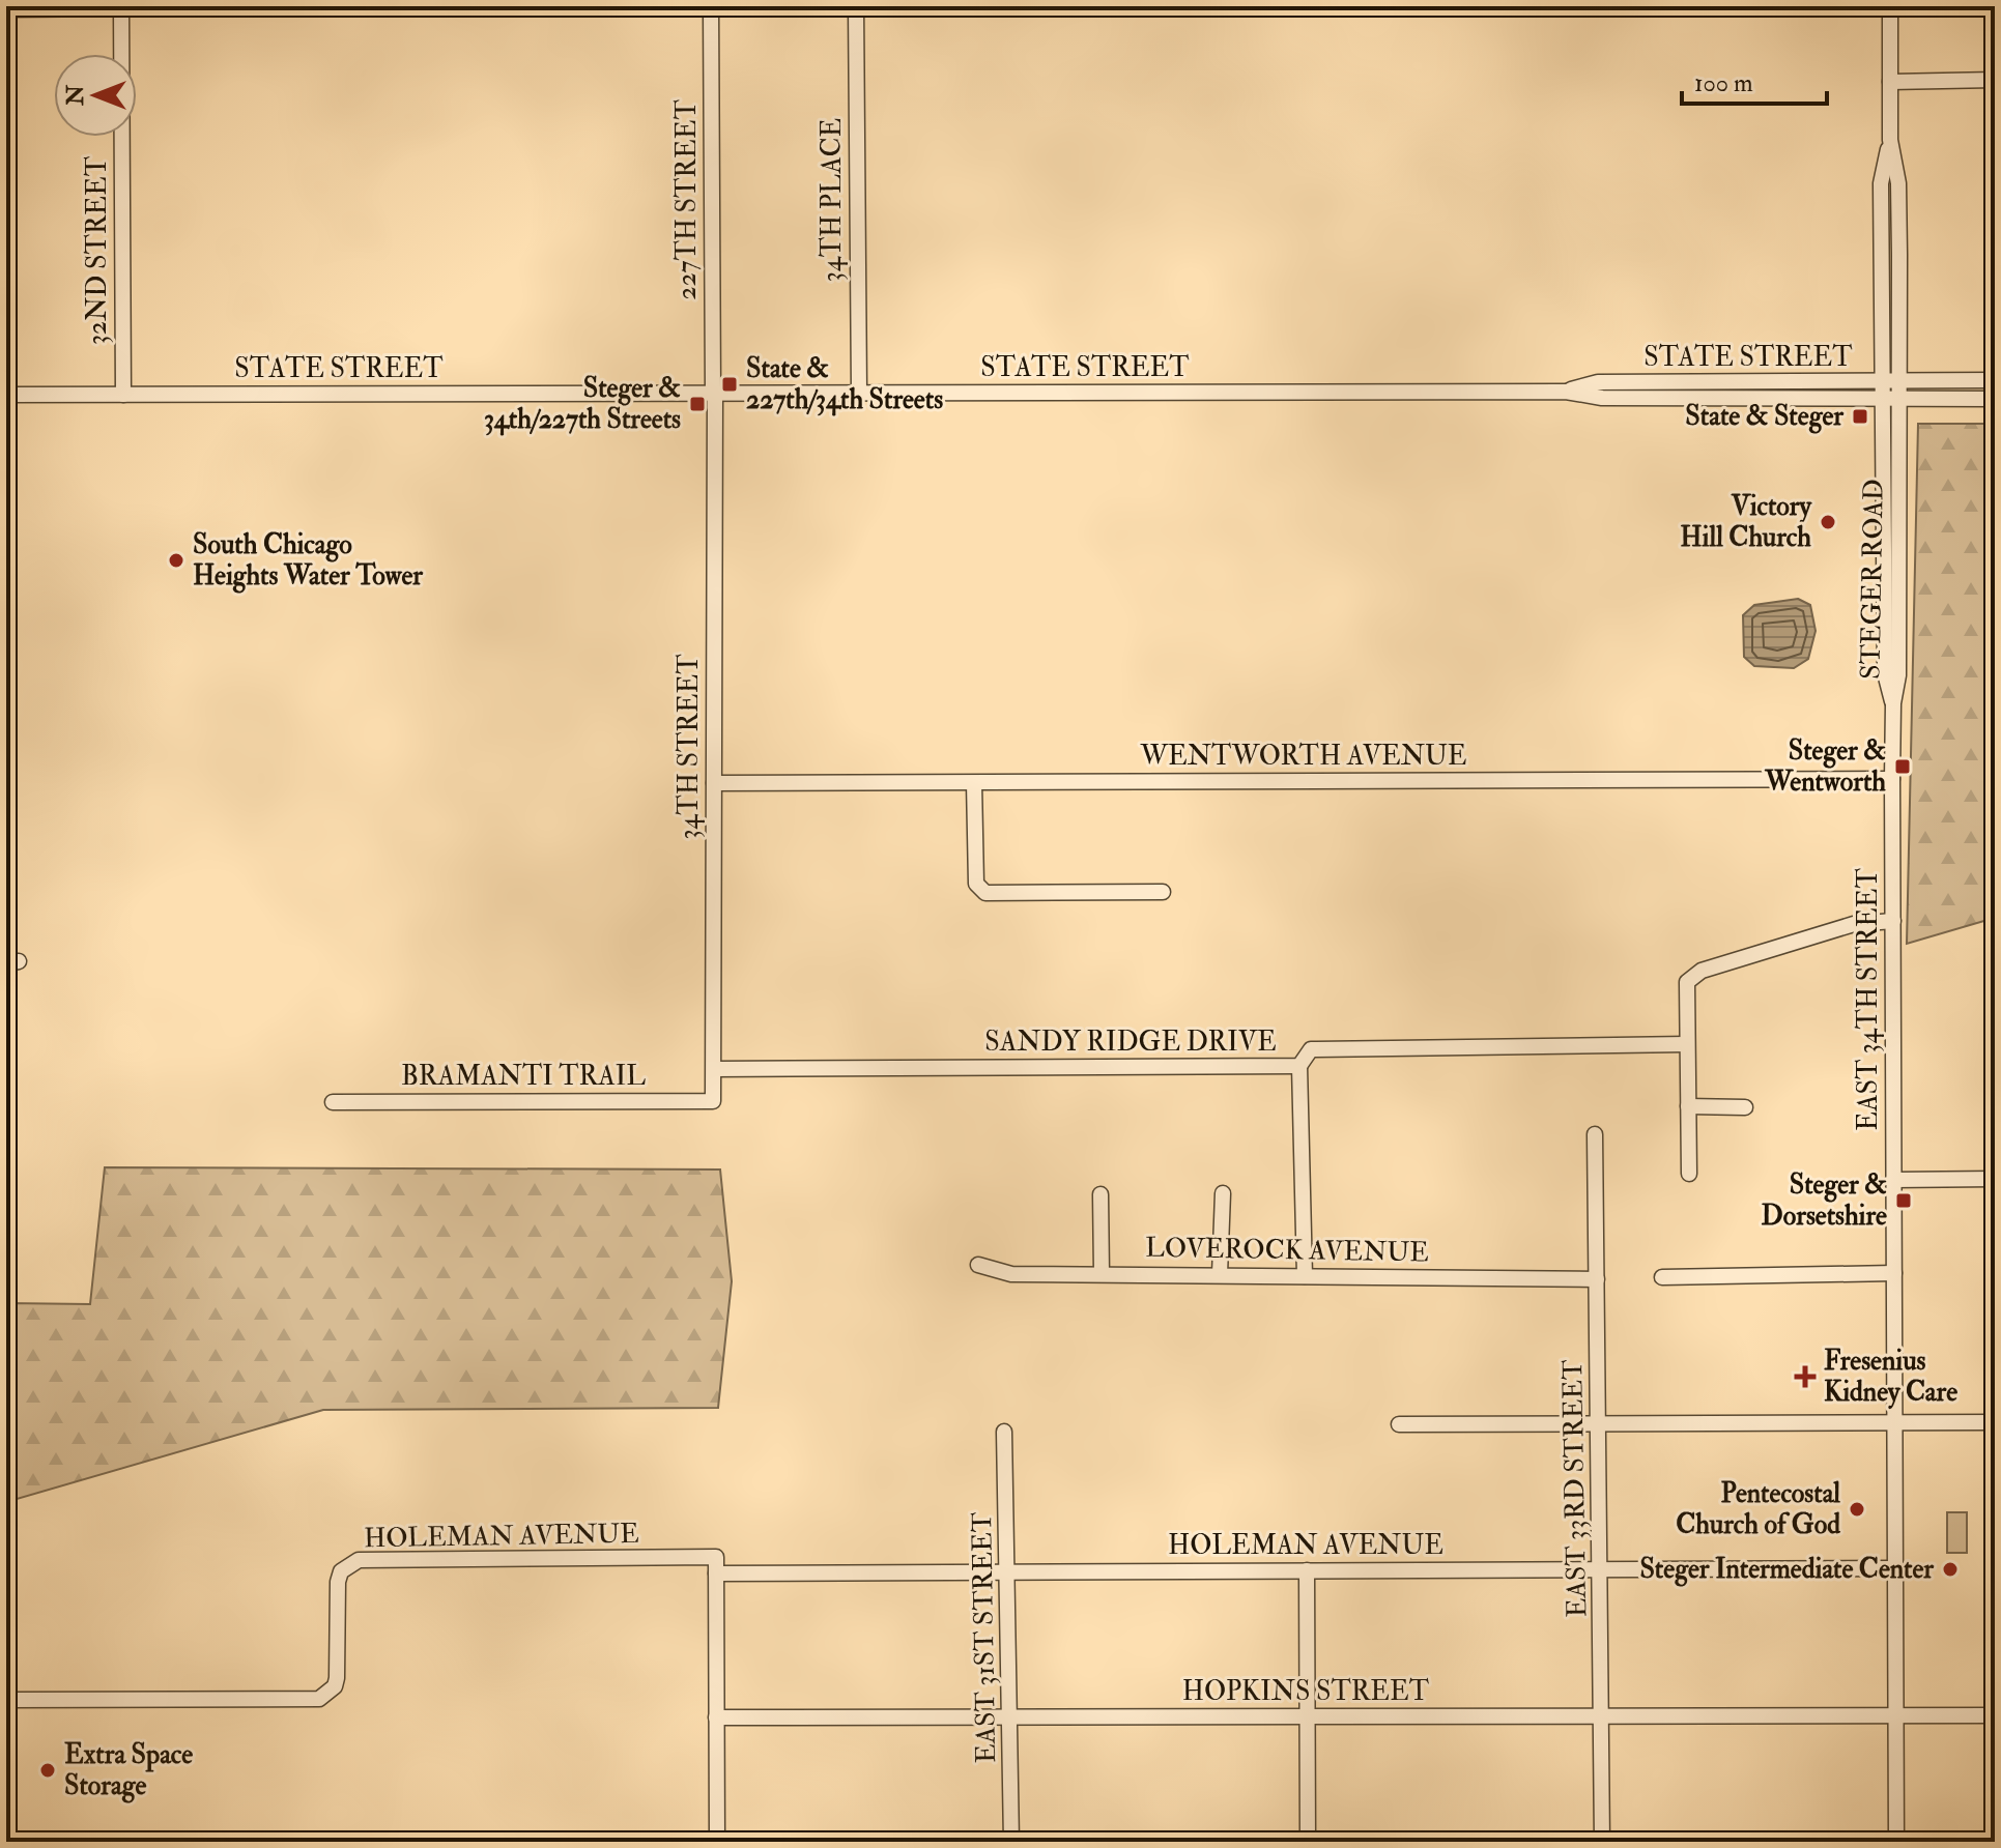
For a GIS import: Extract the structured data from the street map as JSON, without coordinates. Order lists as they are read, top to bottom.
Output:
{
  "streets": {
    "street": [
      "227TH STREET",
      "34TH PLACE",
      "32ND STREET",
      "STATE STREET",
      "STEGER ROAD",
      "34TH STREET",
      "WENTWORTH AVENUE",
      "EAST 34TH STREET",
      "SANDY RIDGE DRIVE",
      "BRAMANTI TRAIL",
      "LOVEROCK AVENUE",
      "EAST 33RD STREET",
      "HOLEMAN AVENUE",
      "EAST 31ST STREET",
      "HOPKINS STREET"
    ]
  },
  "crossings": [
    ["227TH STREET", "STATE STREET"],
    ["227TH STREET", "34TH STREET"],
    ["34TH PLACE", "STATE STREET"],
    ["32ND STREET", "STATE STREET"],
    ["STATE STREET", "STEGER ROAD"],
    ["STATE STREET", "34TH STREET"],
    ["STEGER ROAD", "EAST 34TH STREET"],
    ["34TH STREET", "WENTWORTH AVENUE"],
    ["34TH STREET", "SANDY RIDGE DRIVE"],
    ["34TH STREET", "BRAMANTI TRAIL"],
    ["WENTWORTH AVENUE", "EAST 34TH STREET"],
    ["EAST 34TH STREET", "HOLEMAN AVENUE"],
    ["EAST 34TH STREET", "HOPKINS STREET"],
    ["LOVEROCK AVENUE", "EAST 33RD STREET"],
    ["EAST 33RD STREET", "HOLEMAN AVENUE"],
    ["EAST 33RD STREET", "HOPKINS STREET"],
    ["HOLEMAN AVENUE", "EAST 31ST STREET"],
    ["EAST 31ST STREET", "HOPKINS STREET"]
  ],
  "places": {
    "transit": [
      "State & 227th/34th Streets",
      "Steger & 34th/227th Streets",
      "State & Steger",
      "Steger & Wentworth",
      "Steger & Dorsetshire"
    ],
    "other": [
      "Victory Hill Church",
      "South Chicago Heights Water Tower",
      "Pentecostal Church of God",
      "Steger Intermediate Center",
      "Extra Space Storage"
    ],
    "health": ["Fresenius Kidney Care"]
  },
  "scale_bar": "100 m",
  "north": "left"
}
